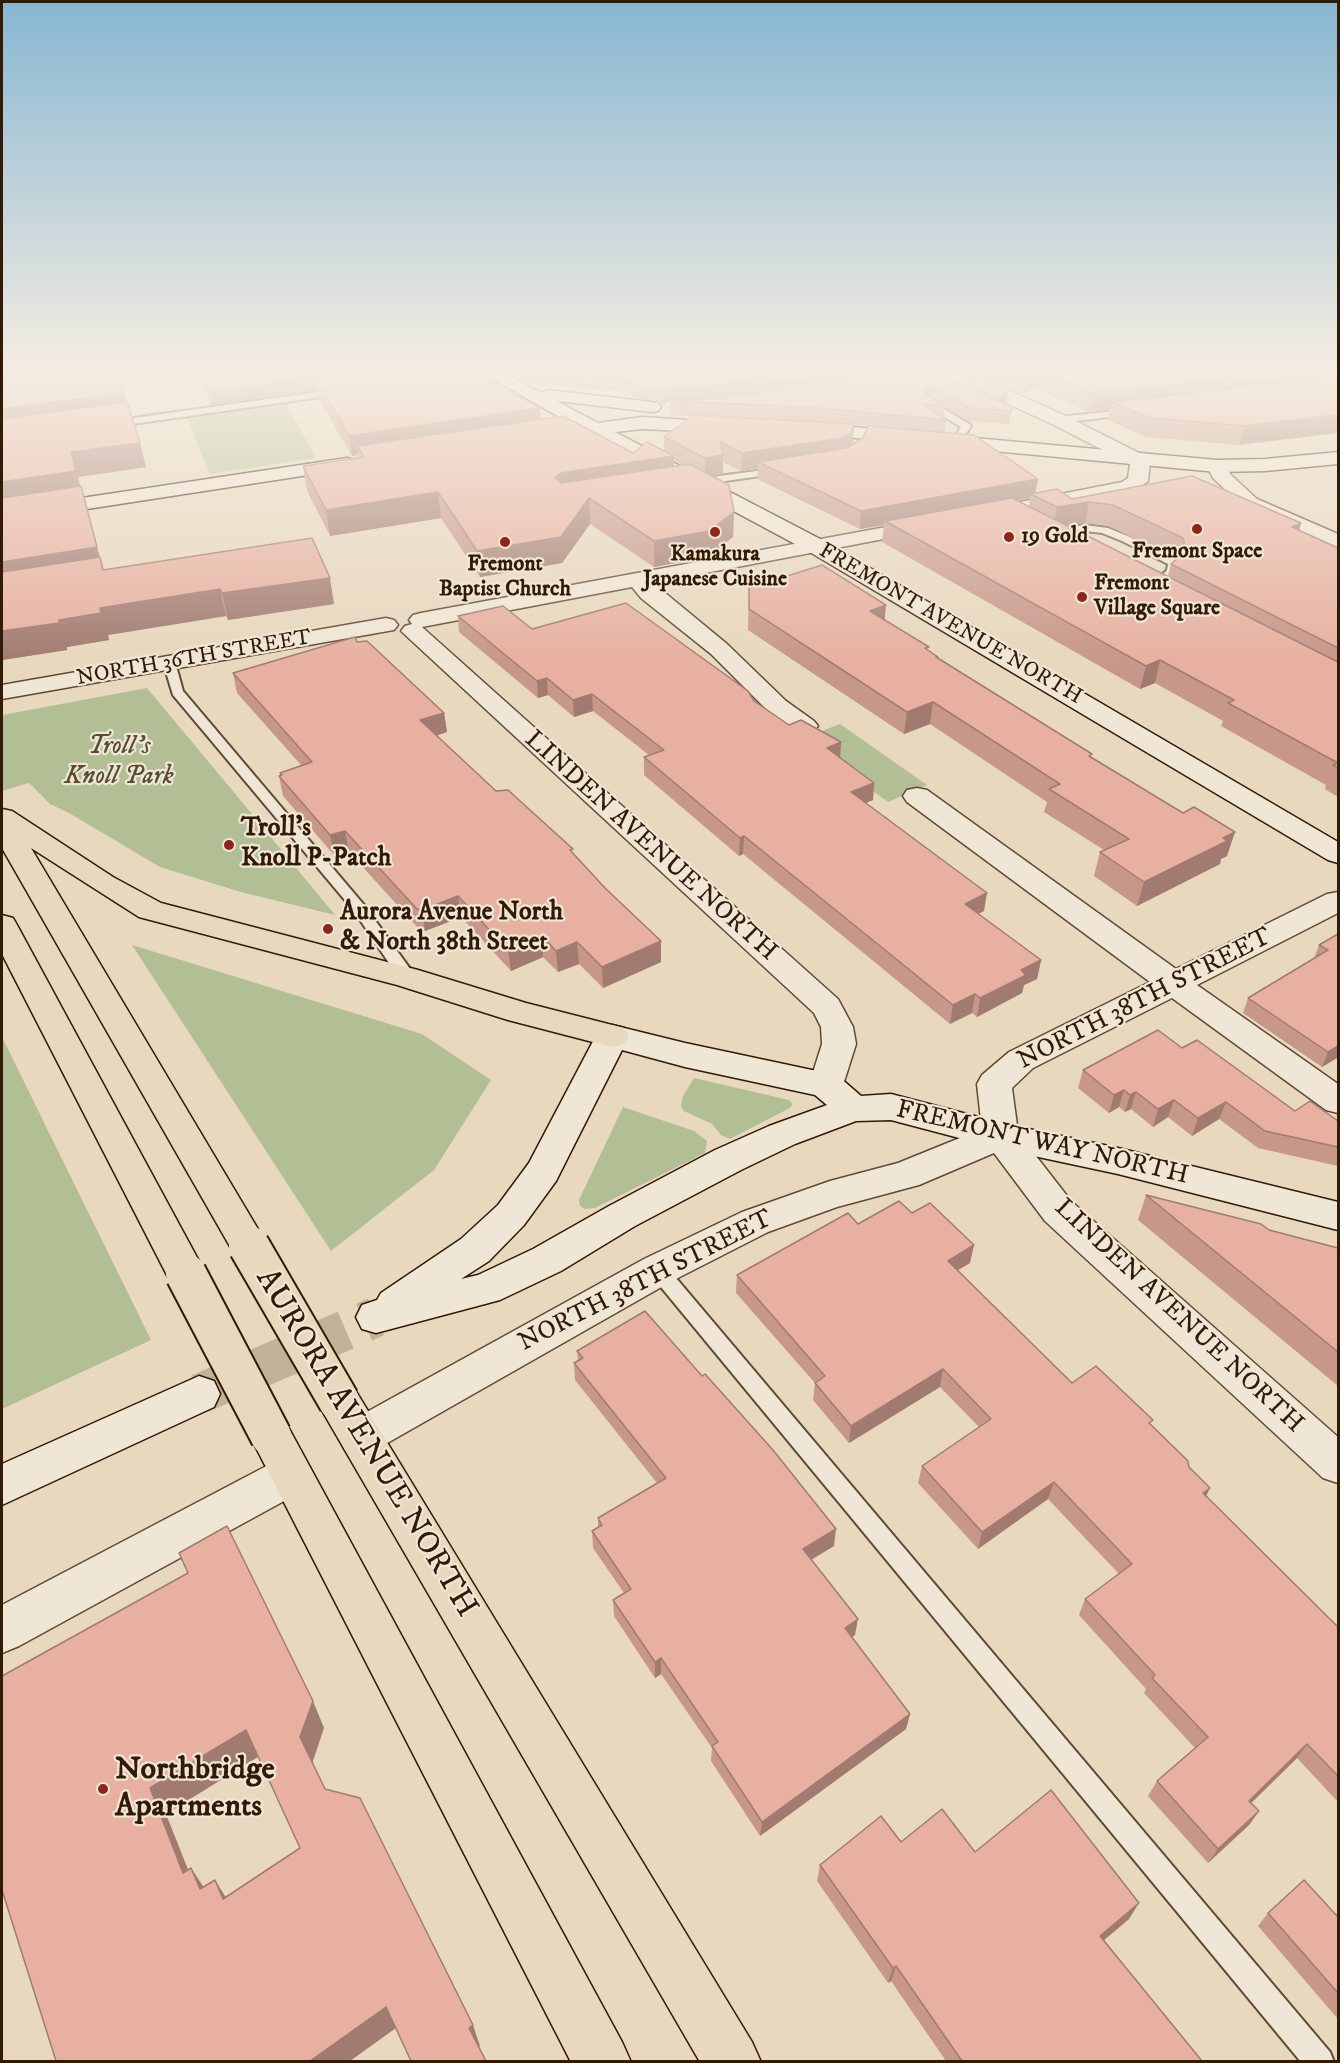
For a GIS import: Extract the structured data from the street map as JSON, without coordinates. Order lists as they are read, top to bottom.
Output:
{
  "streets": {
    "highway": ["AURORA AVENUE NORTH"],
    "street": [
      "FREMONT AVENUE NORTH",
      "NORTH 36TH STREET",
      "LINDEN AVENUE NORTH",
      "NORTH 38TH STREET",
      "FREMONT WAY NORTH"
    ]
  },
  "crossings": [
    ["FREMONT AVENUE NORTH", "NORTH 36TH STREET"],
    ["NORTH 36TH STREET", "LINDEN AVENUE NORTH"],
    ["LINDEN AVENUE NORTH", "NORTH 38TH STREET"],
    ["LINDEN AVENUE NORTH", "FREMONT WAY NORTH"],
    ["NORTH 38TH STREET", "FREMONT WAY NORTH"],
    ["NORTH 38TH STREET", "AURORA AVENUE NORTH"]
  ],
  "parks": ["Troll's Knoll Park"],
  "places": [
    "Fremont Space",
    "Kamakura Japanese Cuisine",
    "19 Gold",
    "Fremont Baptist Church",
    "Fremont Village Square",
    "Troll's Knoll P-Patch",
    "Aurora Avenue North & North 38th Street",
    "Northbridge Apartments"
  ]
}
